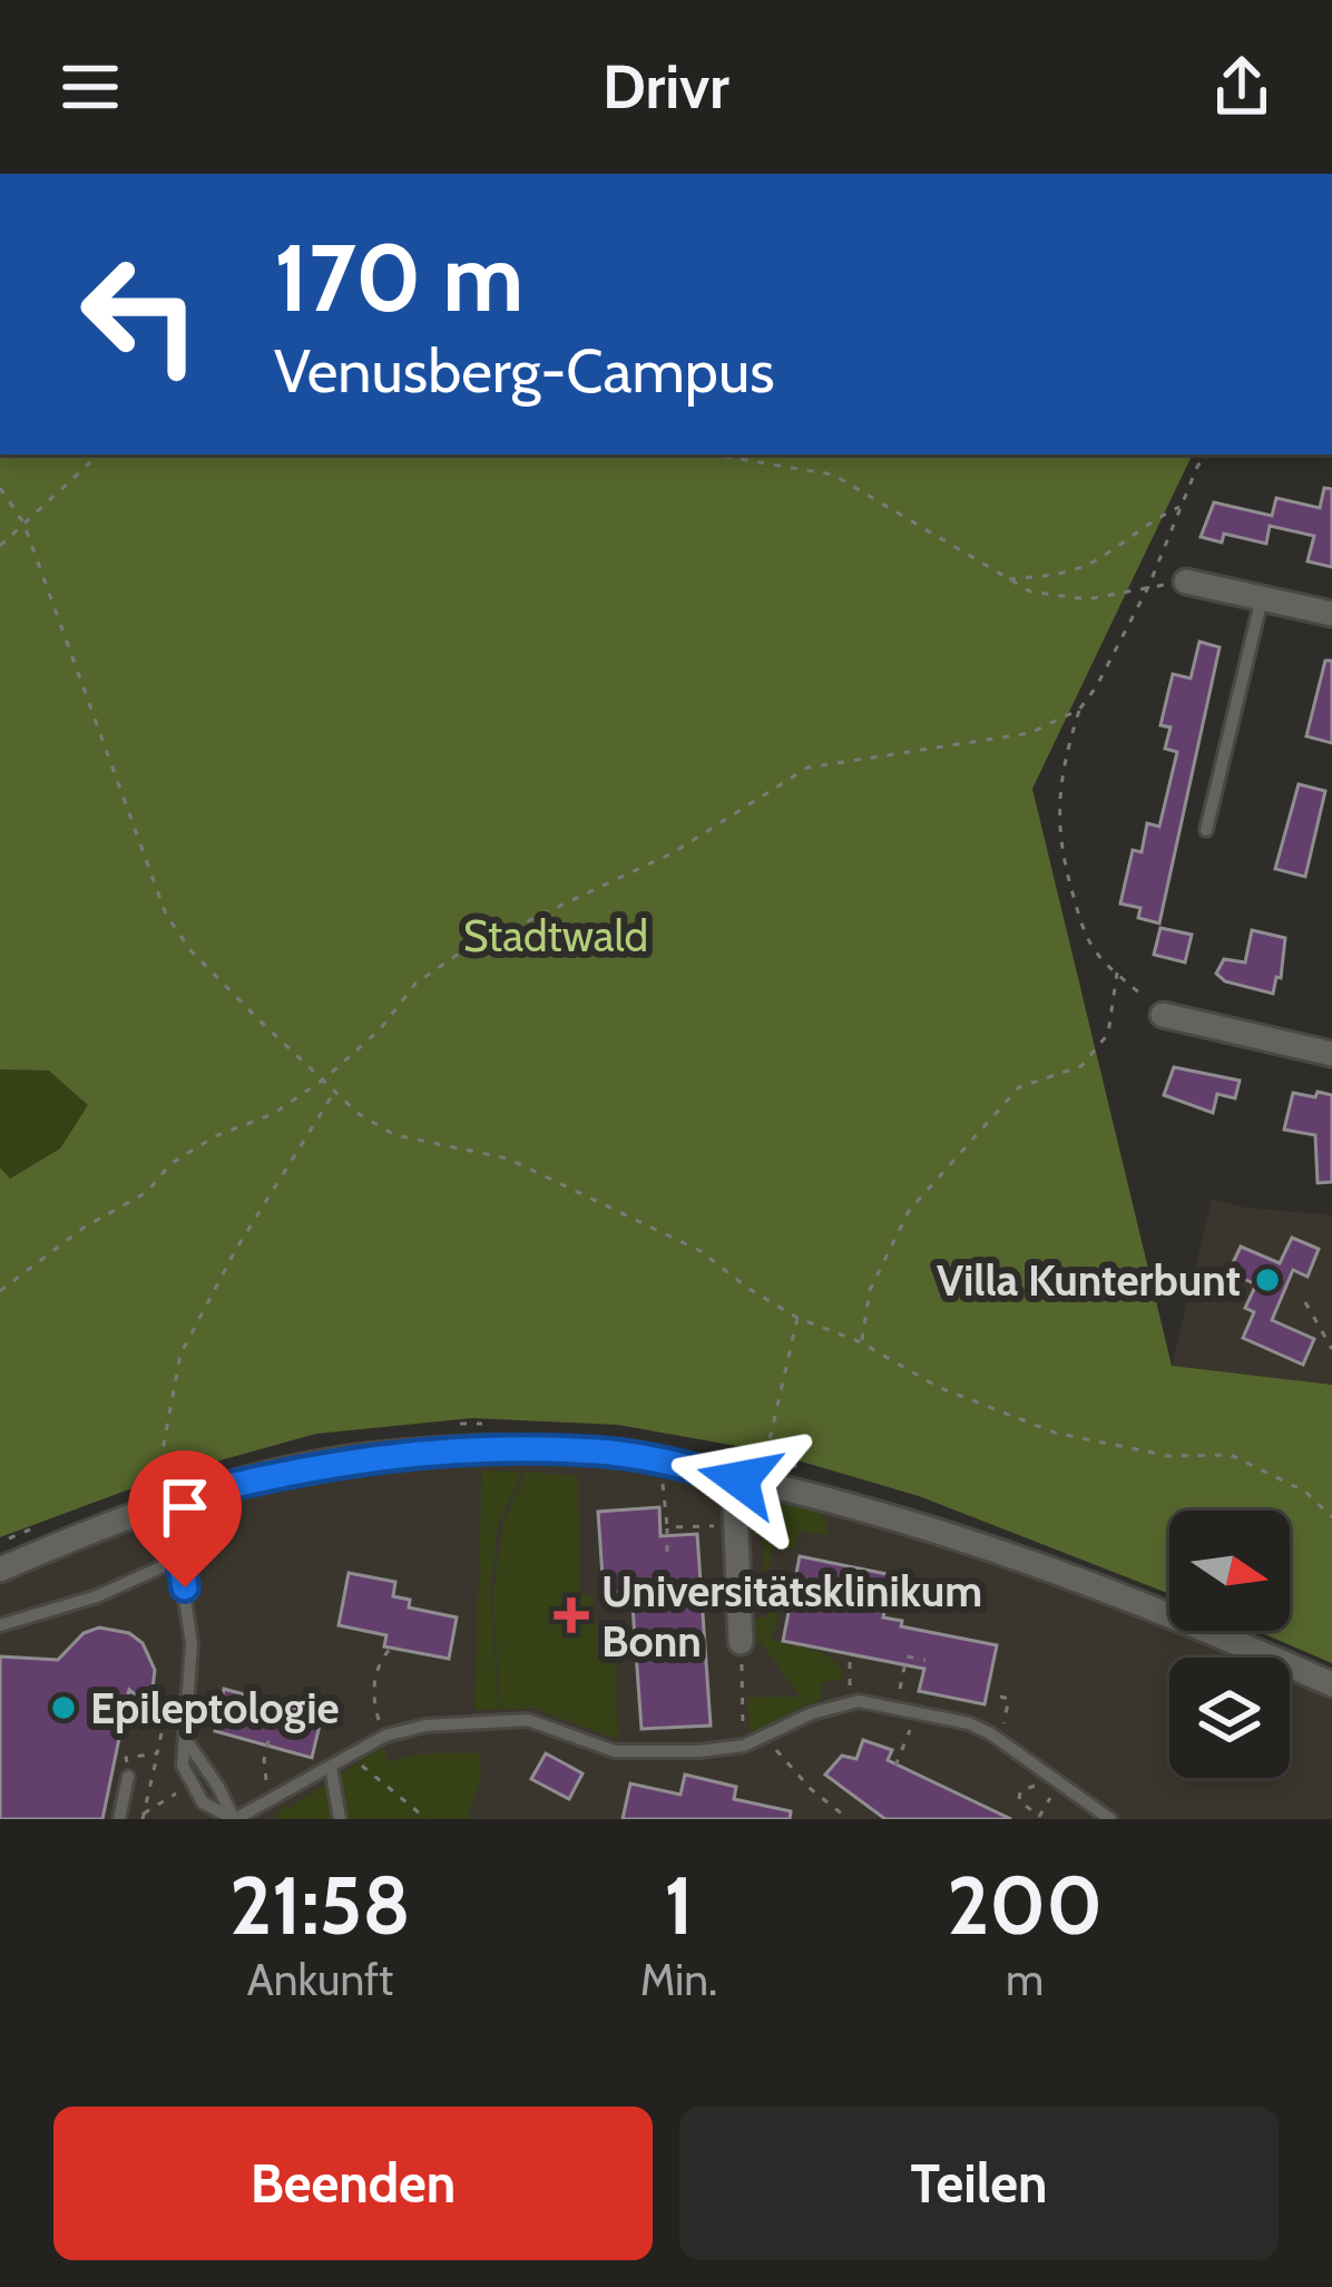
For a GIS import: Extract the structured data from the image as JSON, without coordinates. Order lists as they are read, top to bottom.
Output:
{
  "parks": ["Stadtwald"],
  "places": {
    "other": ["Villa Kunterbunt", "Epileptologie"],
    "health": ["Universitätsklinikum Bonn"]
  },
  "north": "right",
  "page": {
    "header": "Drivr",
    "turn": ["170 m", "Venusberg-Campus"],
    "eta": [
      "21:58",
      "Ankunft",
      "1",
      "Min.",
      "200",
      "m"
    ],
    "buttons": ["Beenden", "Teilen"]
  }
}
